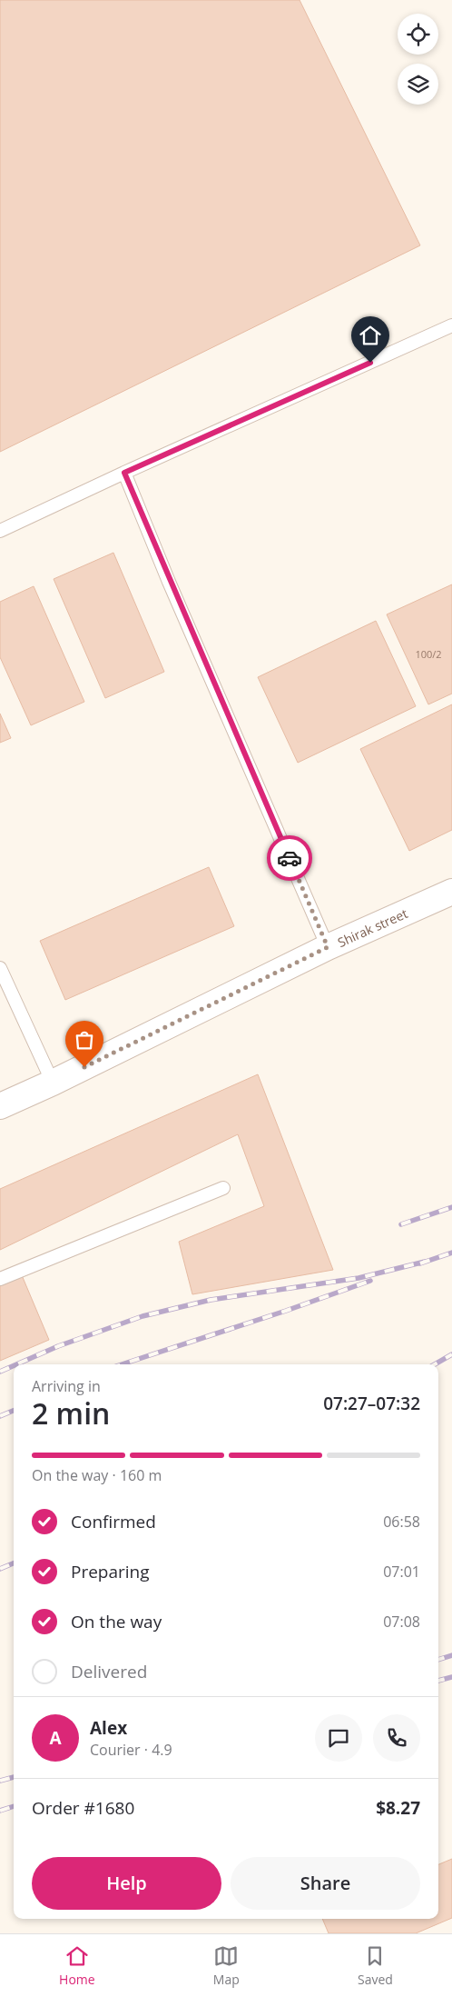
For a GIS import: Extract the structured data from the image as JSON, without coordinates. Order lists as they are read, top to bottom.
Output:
{
  "streets": {
    "street": ["Shirak street"]
  },
  "house_numbers": ["100/2"],
  "page": {
    "heading": ["2 min", "Arriving in", "07:27–07:32"],
    "panel": [
      "Alex",
      "Courier · 4.9",
      "Order #1680",
      "$8.27"
    ],
    "bar": "On the way · 160 m",
    "list": [
      ["Confirmed", "06:58"],
      ["Preparing", "07:01"],
      ["On the way", "07:08"],
      "Delivered"
    ],
    "round": "A",
    "buttons": ["Help", "Share"],
    "tabs": ["Home", "Map", "Saved"]
  }
}
